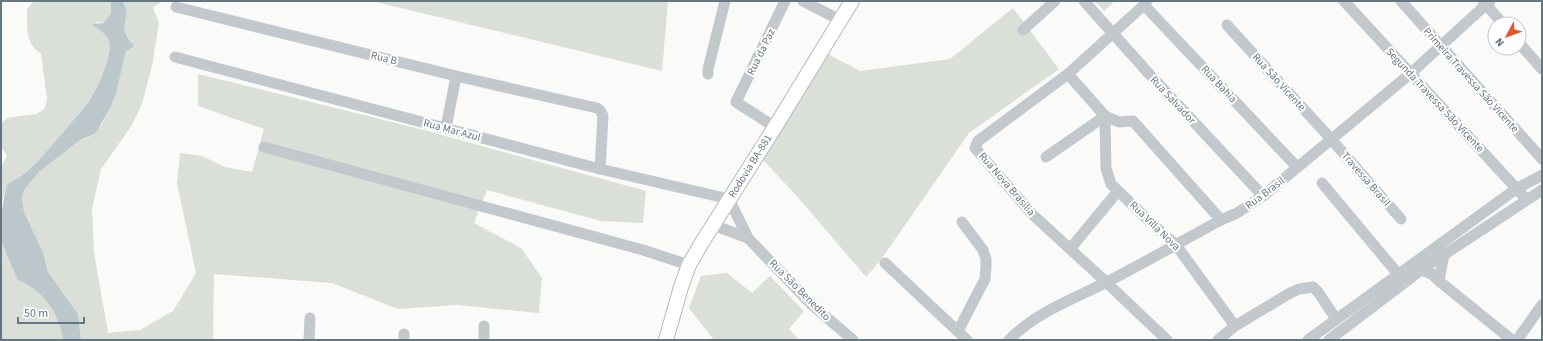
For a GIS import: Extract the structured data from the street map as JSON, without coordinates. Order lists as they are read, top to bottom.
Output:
{
  "streets": {
    "main road": ["Rodovia BA-881"],
    "street": [
      "Rua da Paz",
      "Rua B",
      "Primeira Travessa São Vicente",
      "Rua São Vicente",
      "Rua Bahia",
      "Rua Salvador",
      "Segunda Travessa São Vicente",
      "Rua Mar Azul",
      "Travessa Brasil",
      "Rua Nova Brasília",
      "Rua Brasil",
      "Rua Villa Nova",
      "Rua São Benedito"
    ]
  },
  "crossings": [
    ["Rua da Paz", "Rodovia BA-881"],
    ["Rua B", "Rua Mar Azul"],
    ["Primeira Travessa São Vicente", "Rua Brasil"],
    ["Rua São Vicente", "Travessa Brasil"],
    ["Rua São Vicente", "Rua Brasil"],
    ["Rua Bahia", "Rua Nova Brasília"],
    ["Rua Bahia", "Rua Brasil"],
    ["Rua Salvador", "Rua Nova Brasília"],
    ["Rua Salvador", "Rua Brasil"],
    ["Segunda Travessa São Vicente", "Rua Brasil"],
    ["Rua Mar Azul", "Rodovia BA-881"],
    ["Rua Mar Azul", "Rua São Benedito"],
    ["Rodovia BA-881", "Rua São Benedito"],
    ["Travessa Brasil", "Rua Brasil"],
    ["Rua Nova Brasília", "Rua Brasil"],
    ["Rua Brasil", "Rua Villa Nova"]
  ],
  "scale_bar": "50 m",
  "north": "bottom left"
}
